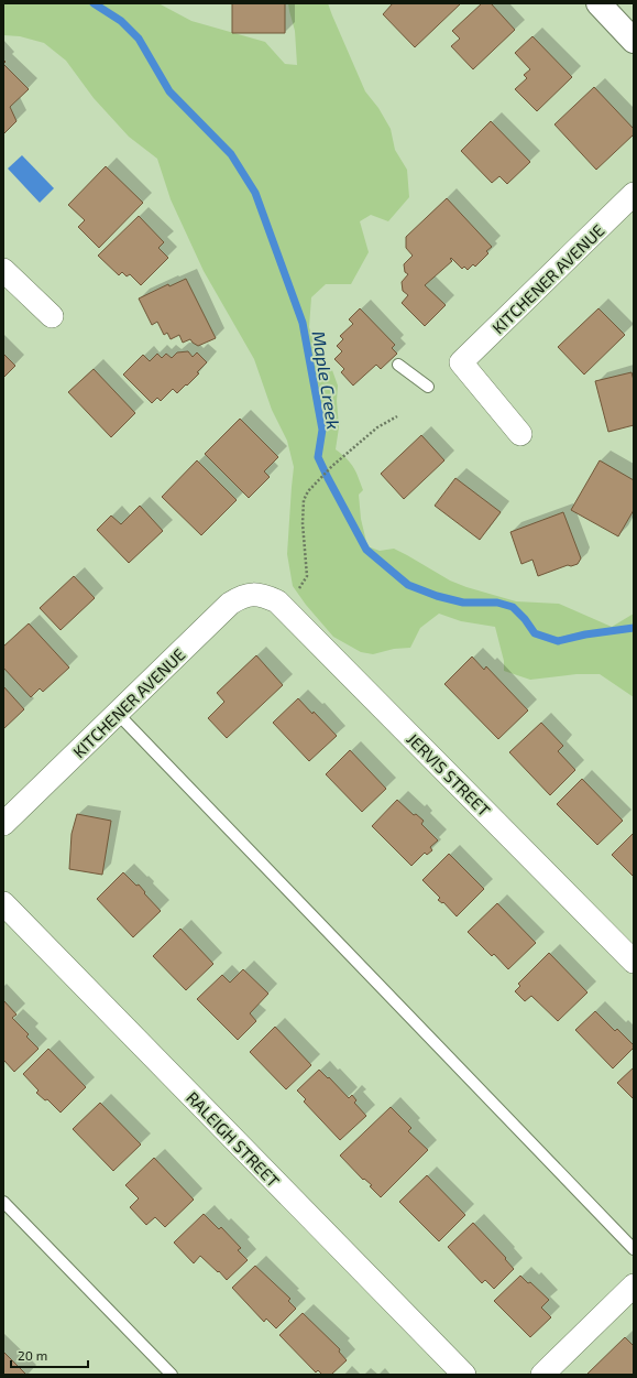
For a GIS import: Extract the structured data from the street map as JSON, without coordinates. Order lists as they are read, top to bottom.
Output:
{
  "streets": {
    "street": ["KITCHENER AVENUE", "JERVIS STREET", "RALEIGH STREET"]
  },
  "crossings": [
    ["KITCHENER AVENUE", "JERVIS STREET"]
  ],
  "water": ["Maple Creek"],
  "scale_bar": "20 m"
}
